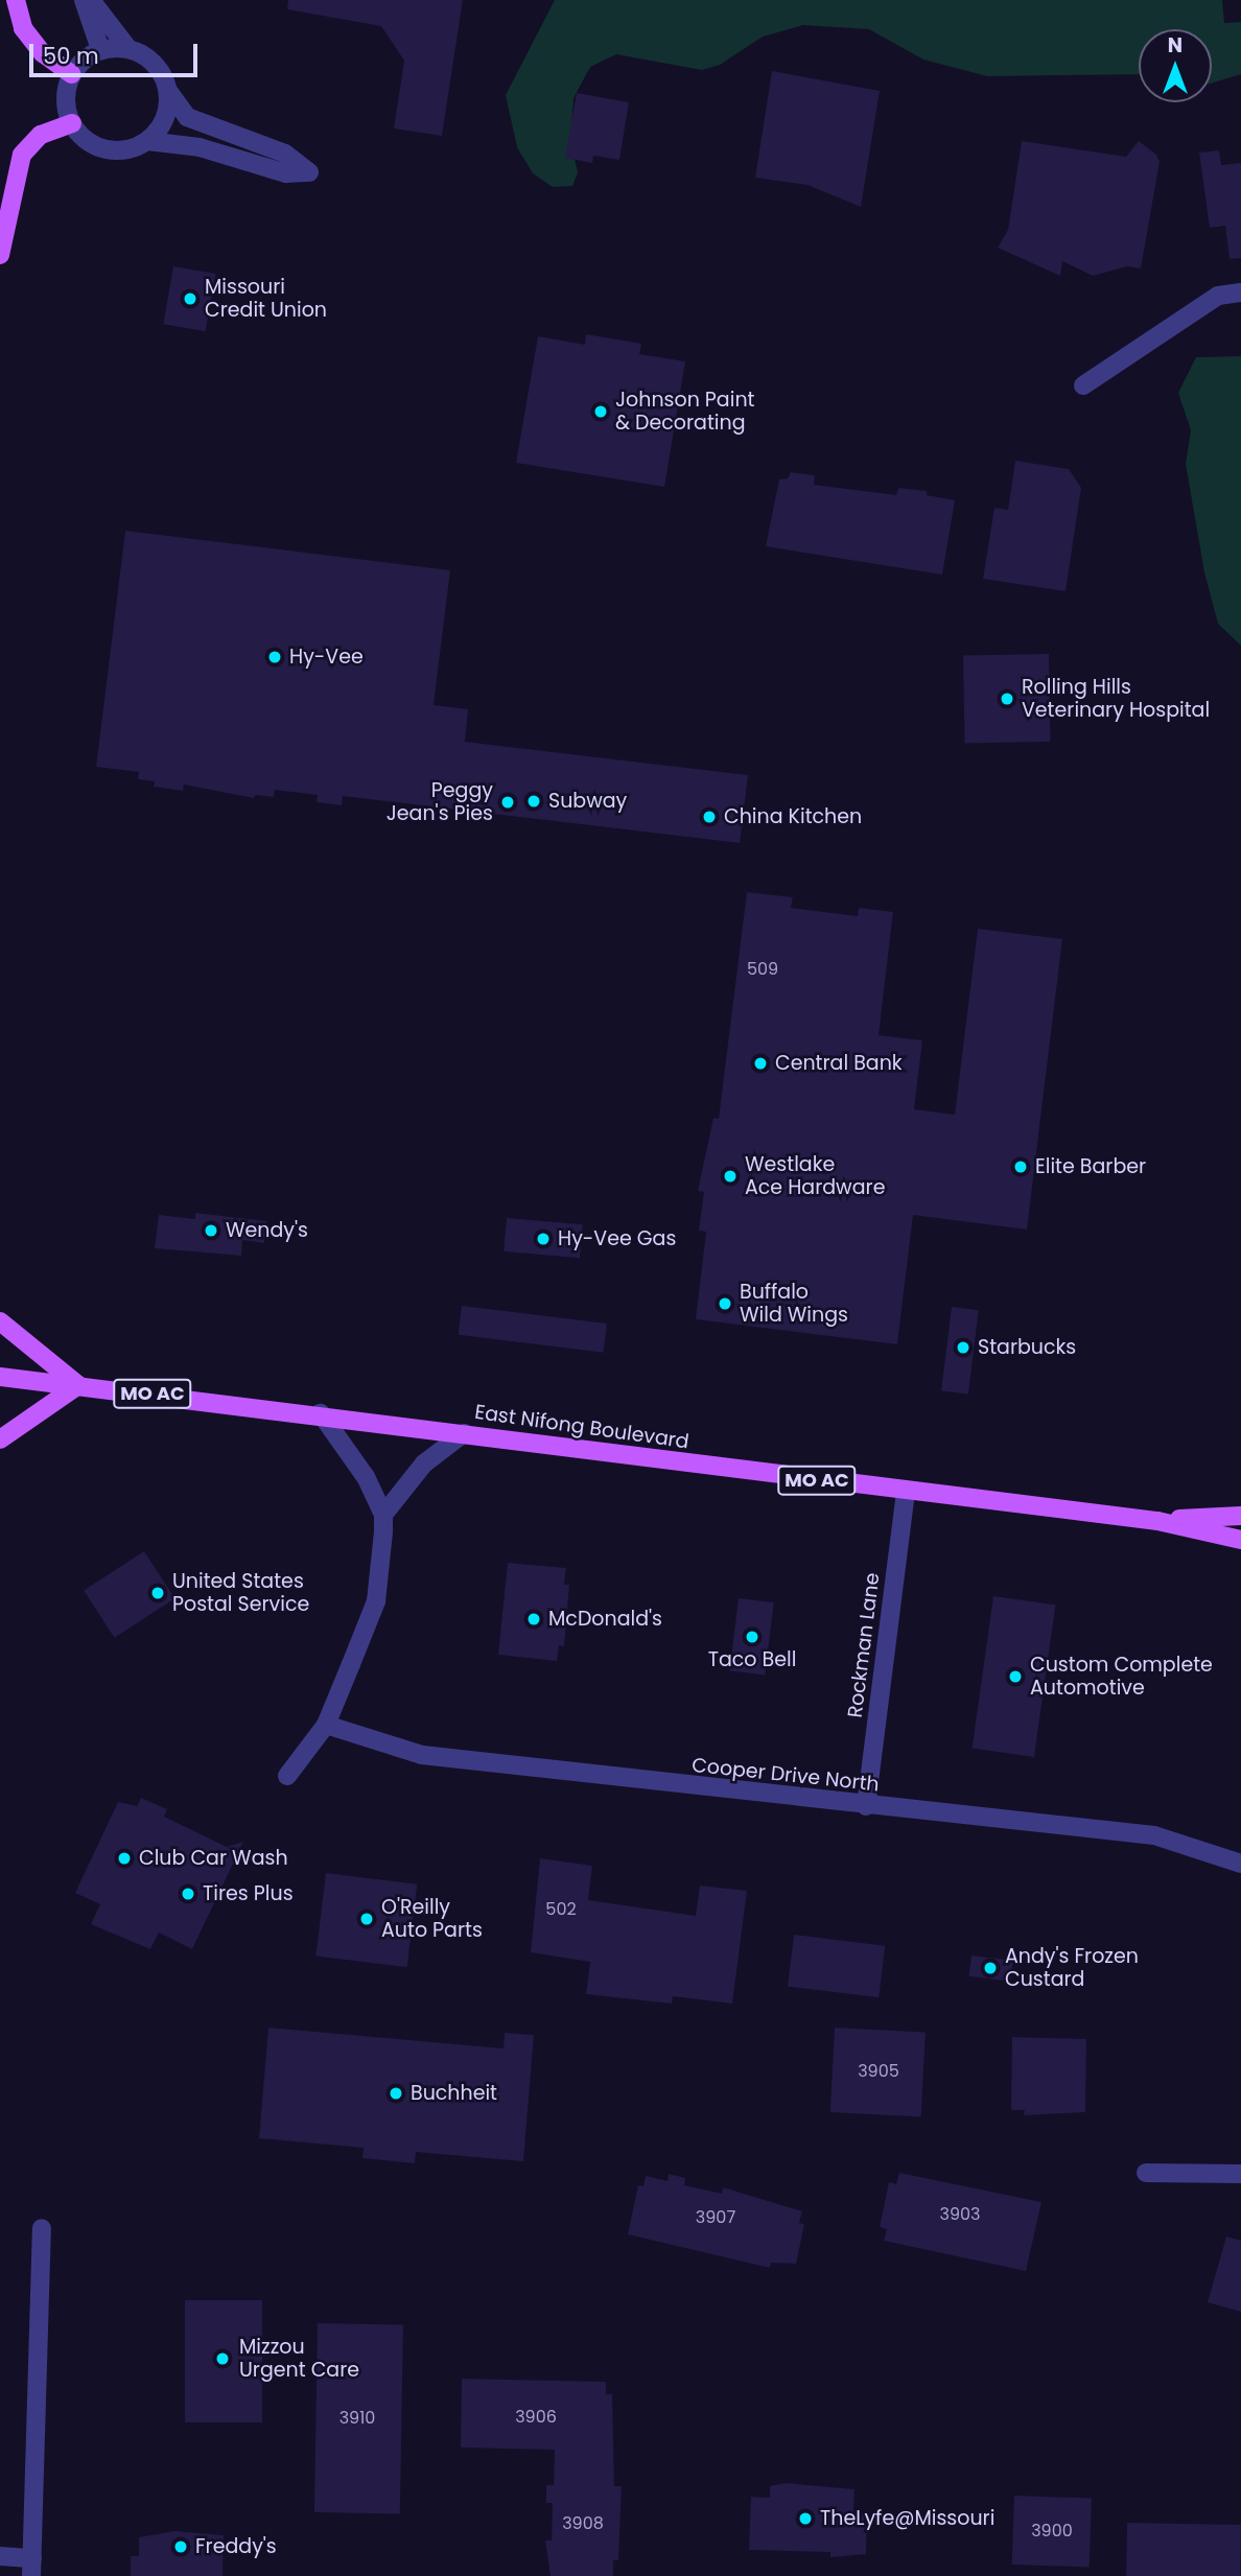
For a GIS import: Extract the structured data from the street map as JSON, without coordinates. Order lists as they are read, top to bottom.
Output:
{
  "streets": {
    "main road": ["MO AC", "East Nifong Boulevard"],
    "street": ["Rockman Lane", "Cooper Drive North"]
  },
  "crossings": [
    ["East Nifong Boulevard", "Rockman Lane"],
    ["Rockman Lane", "Cooper Drive North"]
  ],
  "places": [
    "Missouri Credit Union",
    "Johnson Paint & Decorating",
    "Hy-Vee",
    "Rolling Hills Veterinary Hospital",
    "Subway",
    "Peggy Jean's Pies",
    "China Kitchen",
    "Central Bank",
    "Elite Barber",
    "Westlake Ace Hardware",
    "Wendy's",
    "Hy-Vee Gas",
    "Buffalo Wild Wings",
    "Starbucks",
    "United States Postal Service",
    "McDonald's",
    "Taco Bell",
    "Custom Complete Automotive",
    "Club Car Wash",
    "Tires Plus",
    "O'Reilly Auto Parts",
    "Andy's Frozen Custard",
    "Buchheit",
    "Mizzou Urgent Care",
    "TheLyfe@Missouri",
    "Freddy's"
  ],
  "house_numbers": [
    "509",
    "502",
    "3905",
    "3903",
    "3907",
    "3906",
    "3910",
    "3908",
    "3900"
  ],
  "scale_bar": "50 m",
  "north": "top"
}
